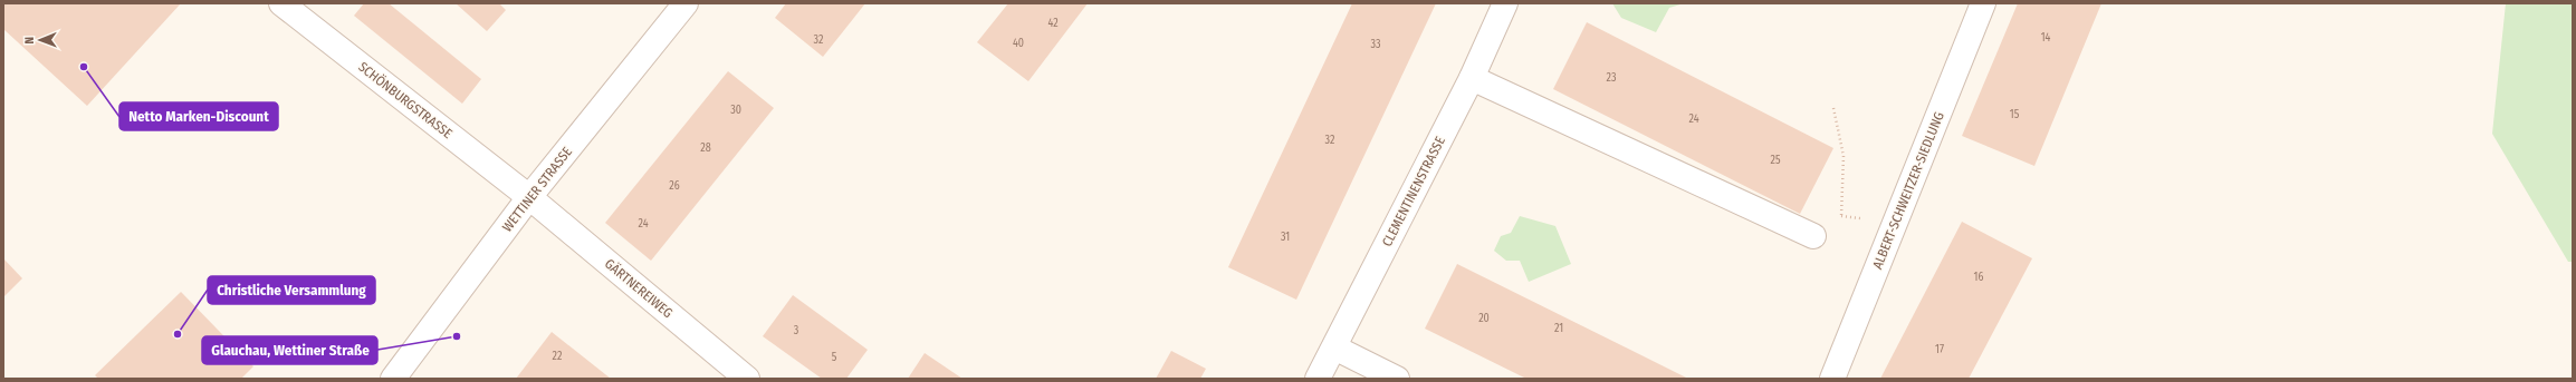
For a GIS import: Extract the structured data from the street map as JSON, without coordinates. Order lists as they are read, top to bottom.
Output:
{
  "streets": {
    "street": [
      "SCHÖNBURGSTRASSE",
      "WETTINER STRASSE",
      "ALBERT-SCHWEITZER-SIEDLUNG",
      "CLEMENTINENSTRASSE",
      "GÄRTNEREIWEG"
    ]
  },
  "crossings": [
    ["SCHÖNBURGSTRASSE", "WETTINER STRASSE"],
    ["SCHÖNBURGSTRASSE", "GÄRTNEREIWEG"],
    ["WETTINER STRASSE", "GÄRTNEREIWEG"]
  ],
  "places": ["Netto Marken-Discount", "Christliche Versammlung", "Glauchau, Wettiner Straße"],
  "house_numbers": [
    "42",
    "14",
    "32",
    "40",
    "33",
    "23",
    "30",
    "15",
    "24",
    "32",
    "28",
    "25",
    "26",
    "24",
    "31",
    "16",
    "20",
    "21",
    "3",
    "17",
    "22",
    "5"
  ],
  "north": "left"
}
